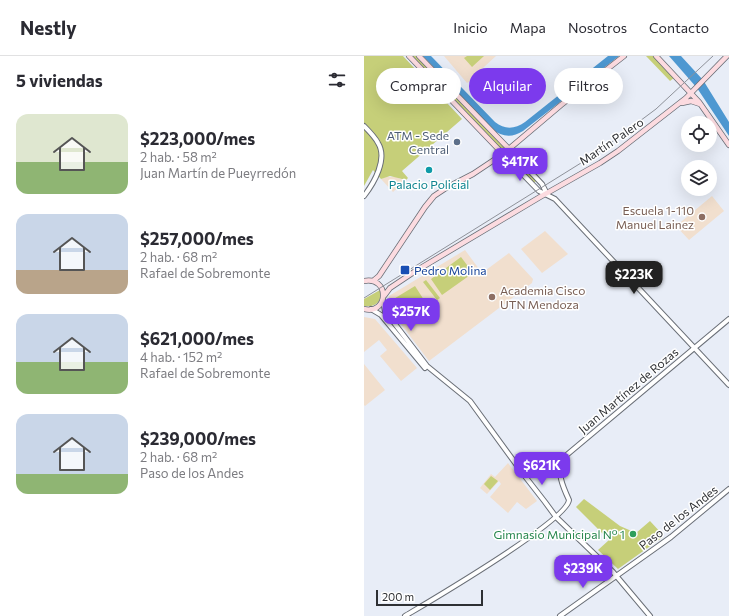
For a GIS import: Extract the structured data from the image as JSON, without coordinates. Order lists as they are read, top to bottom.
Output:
{
  "streets": {
    "main road": ["Martín Palero"],
    "street": ["Juan Martínez de Rozas", "Paso de los Andes"]
  },
  "places": {
    "other": [
      "ATM - Sede Central",
      "Palacio Policial",
      "Escuela 1-110 Manuel Lainez",
      "Academia Cisco UTN Mendoza",
      "Gimnasio Municipal N° 1"
    ],
    "transit": ["Pedro Molina"]
  },
  "scale_bar": "200 m",
  "page": {
    "header": "Nestly",
    "nav": [
      "Inicio",
      "Mapa",
      "Nosotros",
      "Contacto"
    ],
    "heading": "5 viviendas",
    "chip": ["Comprar", "Alquilar", "Filtros"],
    "list": [
      {
        "name": "$223,000/mes",
        "note": "2 hab. · 58 m² · Juan Martín de Pueyrredón"
      },
      {
        "name": "$257,000/mes",
        "note": "2 hab. · 68 m² · Rafael de Sobremonte"
      },
      {
        "name": "$621,000/mes",
        "note": "4 hab. · 152 m² · Rafael de Sobremonte"
      },
      {
        "name": "$239,000/mes",
        "note": "2 hab. · 68 m² · Paso de los Andes"
      }
    ],
    "price": [
      "$417K",
      "$223K",
      "$257K",
      "$621K",
      "$239K"
    ],
    "scale": "200 m"
  }
}
